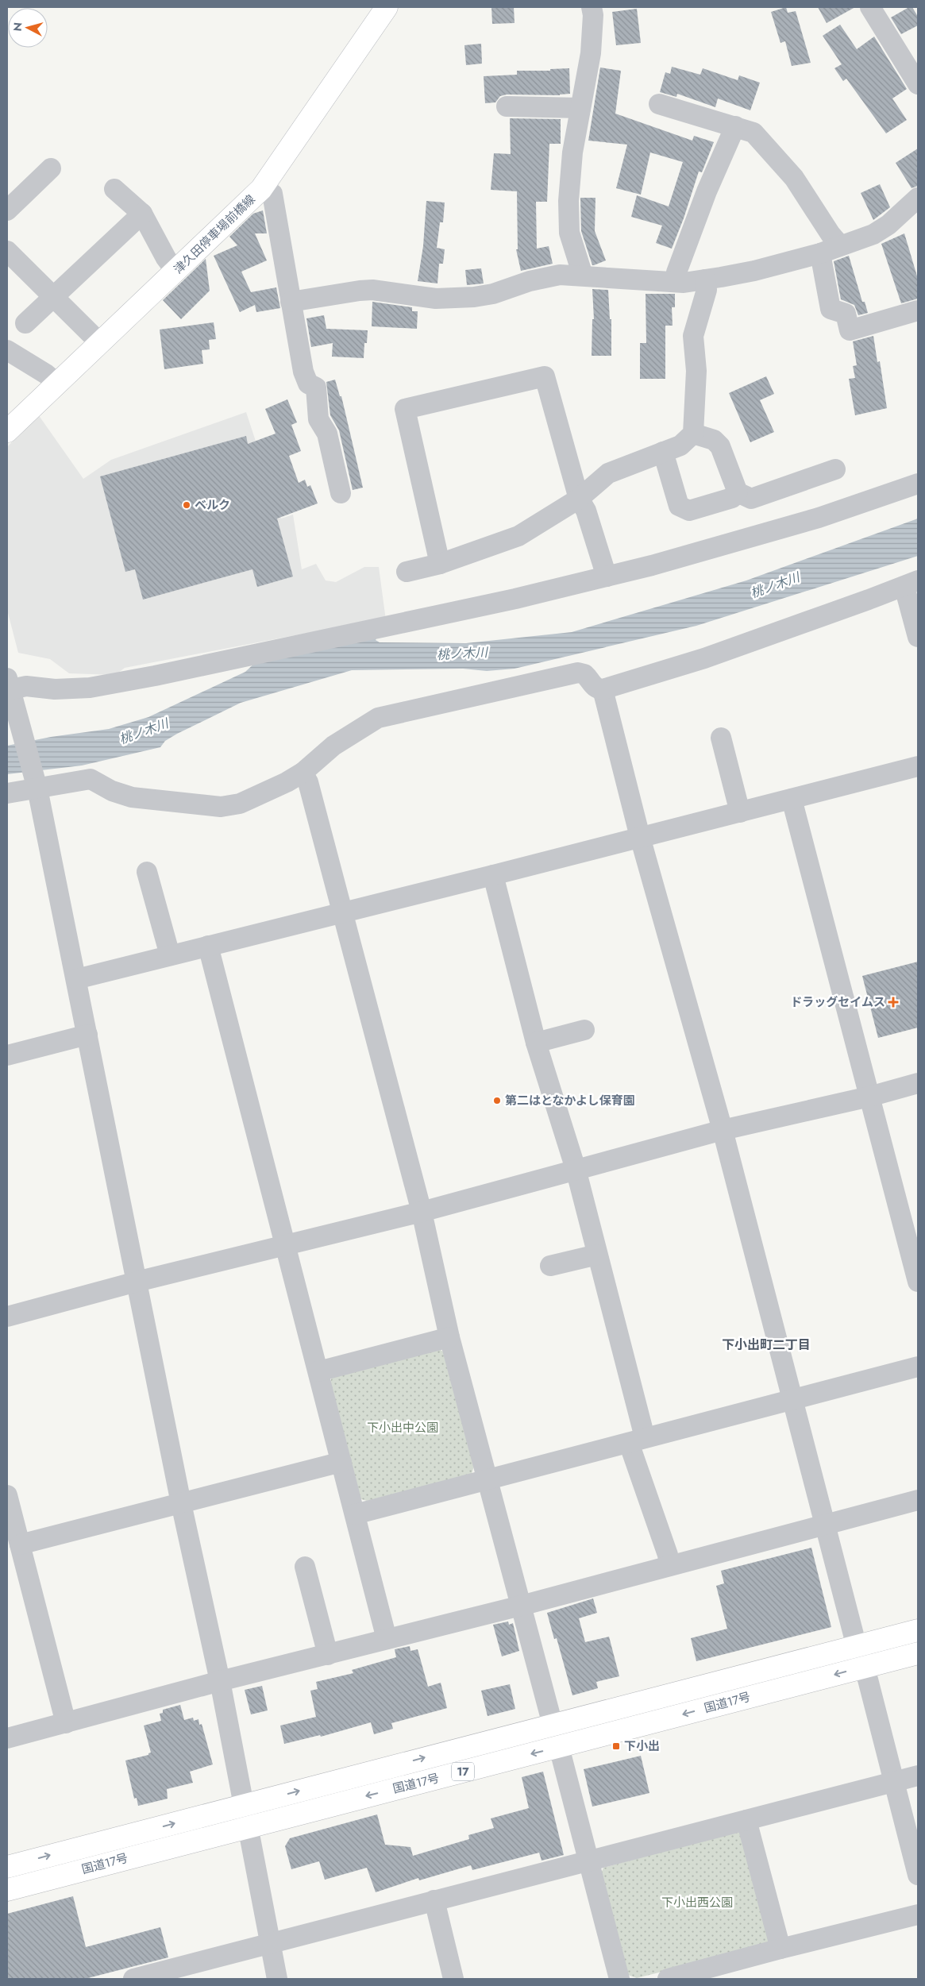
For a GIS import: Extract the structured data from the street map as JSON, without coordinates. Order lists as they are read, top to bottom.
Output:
{
  "streets": {
    "main road": ["津久田停車場前橋線", "国道17号", "17"]
  },
  "districts": ["下小出町二丁目"],
  "water": ["桃ノ木川"],
  "parks": ["下小出中公園", "下小出西公園"],
  "places": {
    "other": ["ベルク", "第二はとなかよし保育園"],
    "health": ["ドラッグセイムス"],
    "transit": ["下小出"]
  },
  "north": "left"
}
